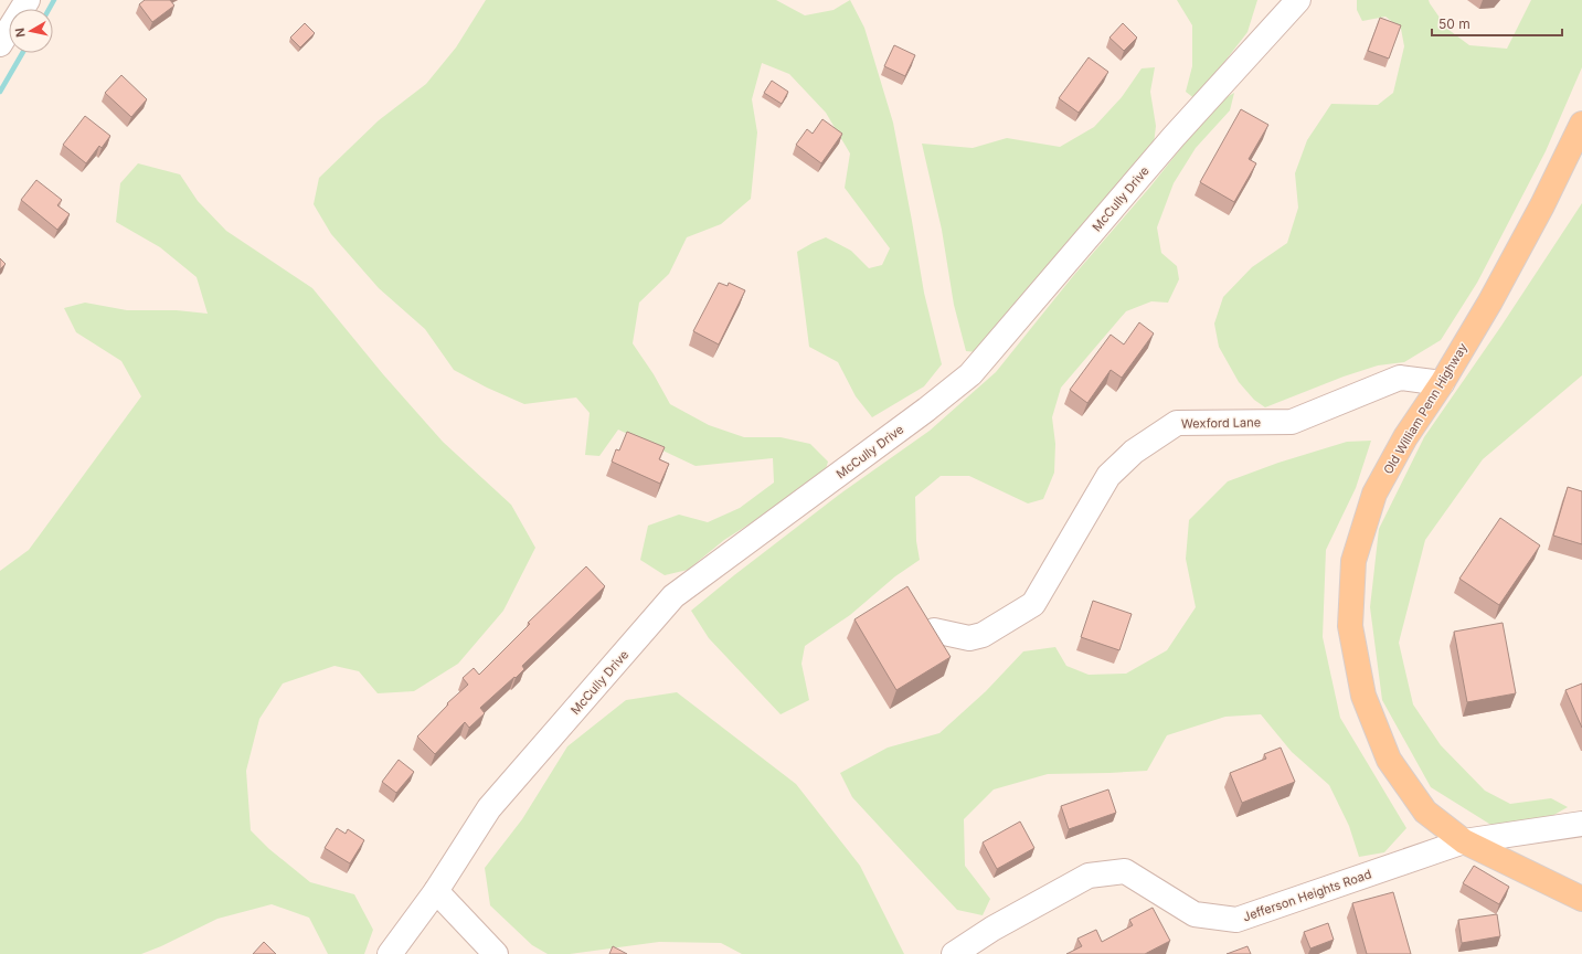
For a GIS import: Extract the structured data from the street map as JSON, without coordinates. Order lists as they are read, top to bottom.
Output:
{
  "streets": {
    "main road": ["Old William Penn Highway"],
    "street": ["McCully Drive", "Wexford Lane", "Jefferson Heights Road"]
  },
  "crossings": [
    ["Old William Penn Highway", "Wexford Lane"],
    ["Old William Penn Highway", "Jefferson Heights Road"]
  ],
  "scale_bar": "50 m",
  "north": "left"
}
